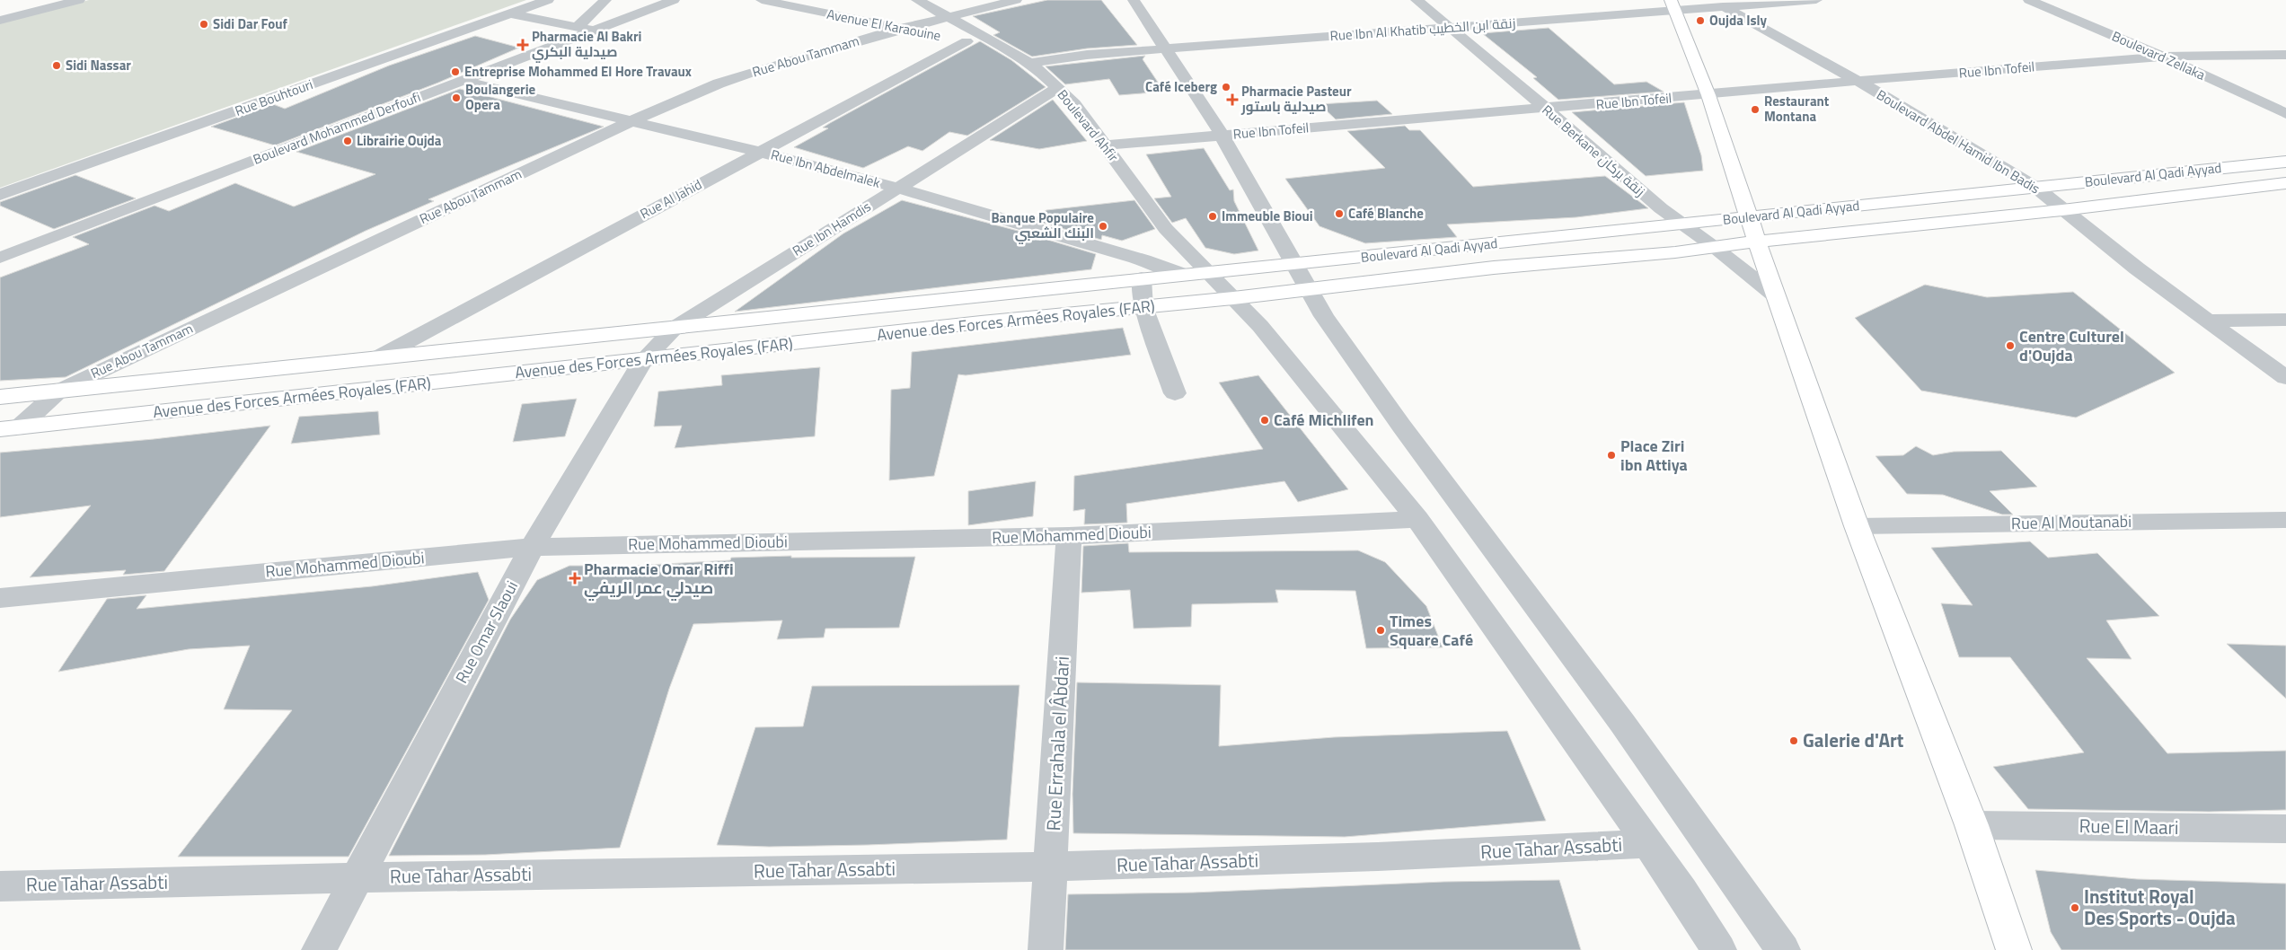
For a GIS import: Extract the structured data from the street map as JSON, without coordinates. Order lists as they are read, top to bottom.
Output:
{
  "streets": {
    "main road": ["Boulevard Al Qadi Ayyad", "Avenue des Forces Armées Royales (FAR)"],
    "street": [
      "Avenue El Karaouine",
      "Rue Ibn Al Khatib زنقة ابن الخطيب",
      "Boulevard Zellaka",
      "Rue Abou Tammam",
      "Rue Ibn Tofeil",
      "Rue Bouhtouri",
      "Boulevard Ahfir",
      "Boulevard Mohammed Derfoufi",
      "Boulevard Abdel Hamid Ibn Badis",
      "Rue Berkane زنقة بركان",
      "Rue Ibn Abdelmalek",
      "Rue Al Jahid",
      "Rue Ibn Hamdis",
      "Rue Al Moutanabi",
      "Rue Mohammed Dioubi",
      "Rue Omar Slaoui",
      "Rue Errahala el Âbdari",
      "Rue El Maari",
      "Rue Tahar Assabti"
    ]
  },
  "crossings": [
    ["Avenue El Karaouine", "Rue Abou Tammam"],
    ["Rue Ibn Al Khatib زنقة ابن الخطيب", "Boulevard Ahfir"],
    ["Rue Ibn Al Khatib زنقة ابن الخطيب", "Boulevard Abdel Hamid Ibn Badis"],
    ["Rue Ibn Al Khatib زنقة ابن الخطيب", "Rue Berkane زنقة بركان"],
    ["Boulevard Zellaka", "Rue Ibn Tofeil"],
    ["Rue Abou Tammam", "Boulevard Ahfir"],
    ["Rue Abou Tammam", "Rue Ibn Abdelmalek"],
    ["Rue Abou Tammam", "Avenue des Forces Armées Royales (FAR)"],
    ["Rue Ibn Tofeil", "Boulevard Ahfir"],
    ["Rue Ibn Tofeil", "Boulevard Abdel Hamid Ibn Badis"],
    ["Rue Ibn Tofeil", "Rue Berkane زنقة بركان"],
    ["Boulevard Ahfir", "Rue Ibn Abdelmalek"],
    ["Boulevard Ahfir", "Rue Al Jahid"],
    ["Boulevard Ahfir", "Rue Ibn Hamdis"],
    ["Boulevard Ahfir", "Avenue des Forces Armées Royales (FAR)"],
    ["Boulevard Ahfir", "Rue Mohammed Dioubi"],
    ["Boulevard Ahfir", "Rue Tahar Assabti"],
    ["Boulevard Mohammed Derfoufi", "Rue Ibn Abdelmalek"],
    ["Boulevard Abdel Hamid Ibn Badis", "Boulevard Al Qadi Ayyad"],
    ["Rue Berkane زنقة بركان", "Boulevard Al Qadi Ayyad"],
    ["Rue Ibn Abdelmalek", "Rue Al Jahid"],
    ["Rue Ibn Abdelmalek", "Rue Ibn Hamdis"],
    ["Rue Ibn Abdelmalek", "Avenue des Forces Armées Royales (FAR)"],
    ["Boulevard Al Qadi Ayyad", "Avenue des Forces Armées Royales (FAR)"],
    ["Rue Al Jahid", "Avenue des Forces Armées Royales (FAR)"],
    ["Rue Ibn Hamdis", "Avenue des Forces Armées Royales (FAR)"],
    ["Rue Ibn Hamdis", "Rue Omar Slaoui"],
    ["Avenue des Forces Armées Royales (FAR)", "Rue Omar Slaoui"],
    ["Rue Mohammed Dioubi", "Rue Omar Slaoui"],
    ["Rue Mohammed Dioubi", "Rue Errahala el Âbdari"],
    ["Rue Omar Slaoui", "Rue Tahar Assabti"],
    ["Rue Errahala el Âbdari", "Rue Tahar Assabti"]
  ],
  "places": {
    "other": [
      "Oujda Isly",
      "Sidi Dar Fouf",
      "Sidi Nassar",
      "Entreprise Mohammed El Hore Travaux",
      "Café Iceberg",
      "Boulangerie Opera",
      "Restaurant Montana",
      "Librairie Oujda",
      "Café Blanche",
      "Immeuble Bioui",
      "Banque Populaire البنك الشعبي",
      "Centre Culturel d'Oujda",
      "Café Michlifen",
      "Place Ziri ibn Attiya",
      "Times Square Café",
      "Galerie d'Art",
      "Institut Royal Des Sports - Oujda"
    ],
    "health": ["Pharmacie Al Bakri صيدلية البكري", "Pharmacie Pasteur صيدلية باستور", "Pharmacie Omar Riffi صيدلي عمر الريفي"]
  }
}
